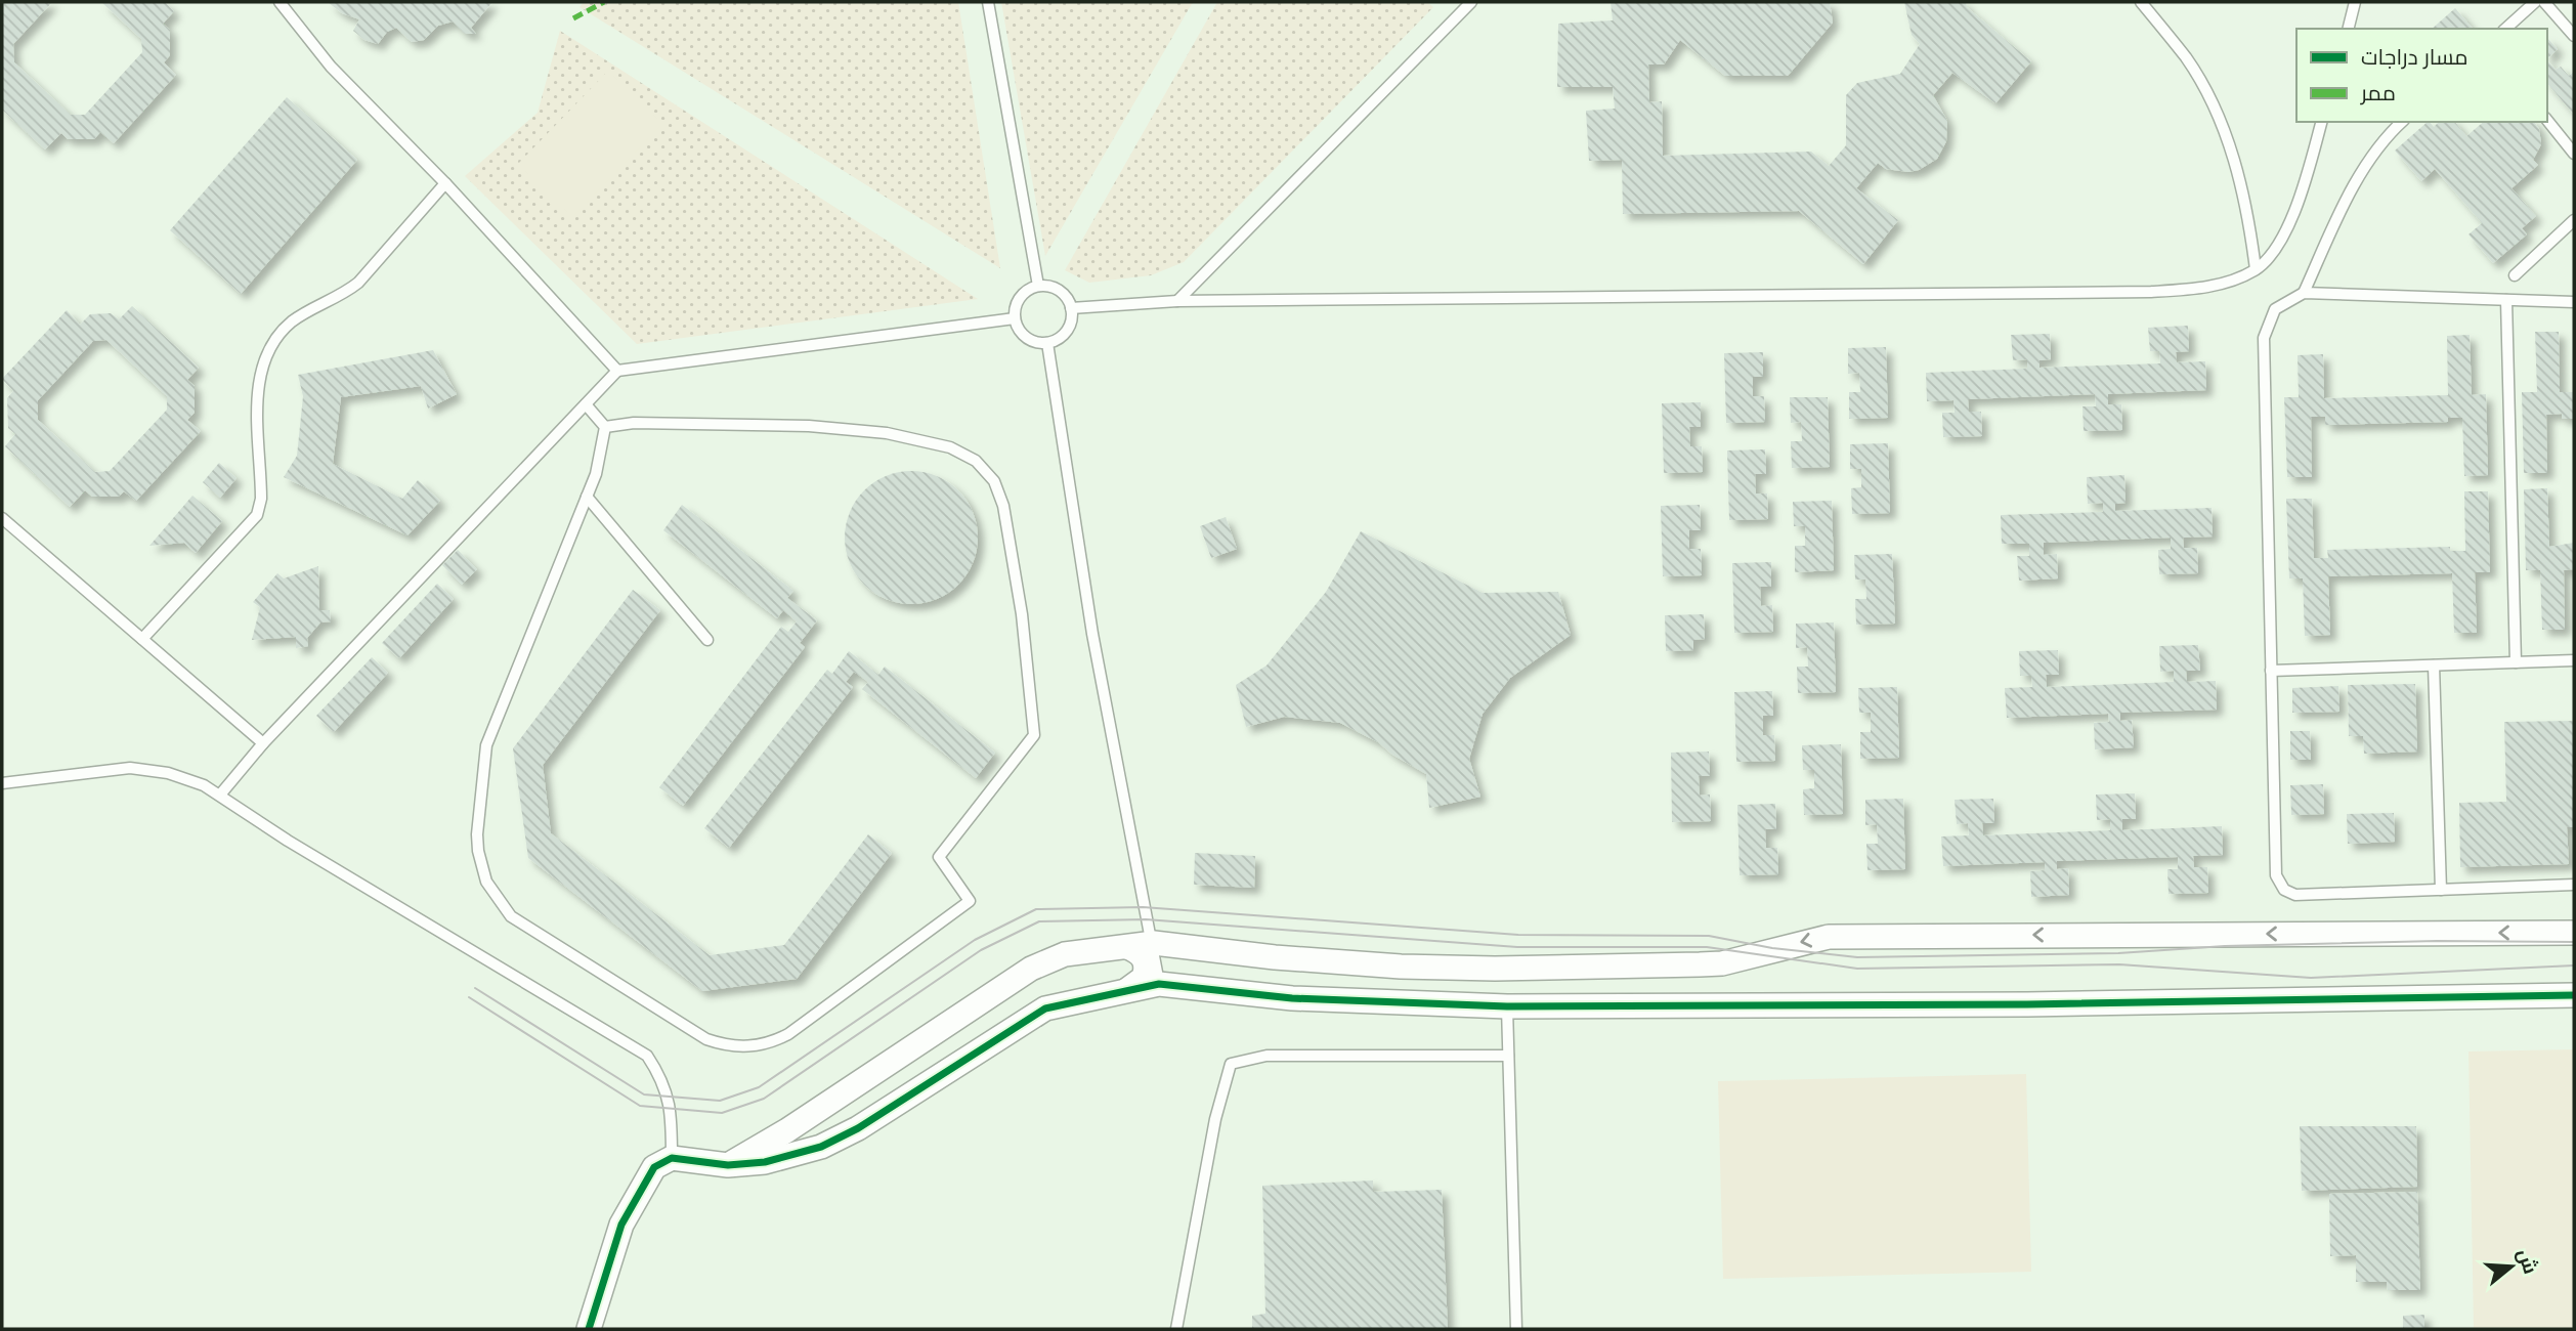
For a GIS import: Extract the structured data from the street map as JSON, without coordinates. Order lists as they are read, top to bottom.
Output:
{
  "legend": ["مسار دراجات", "ممر"],
  "north": "right"
}
